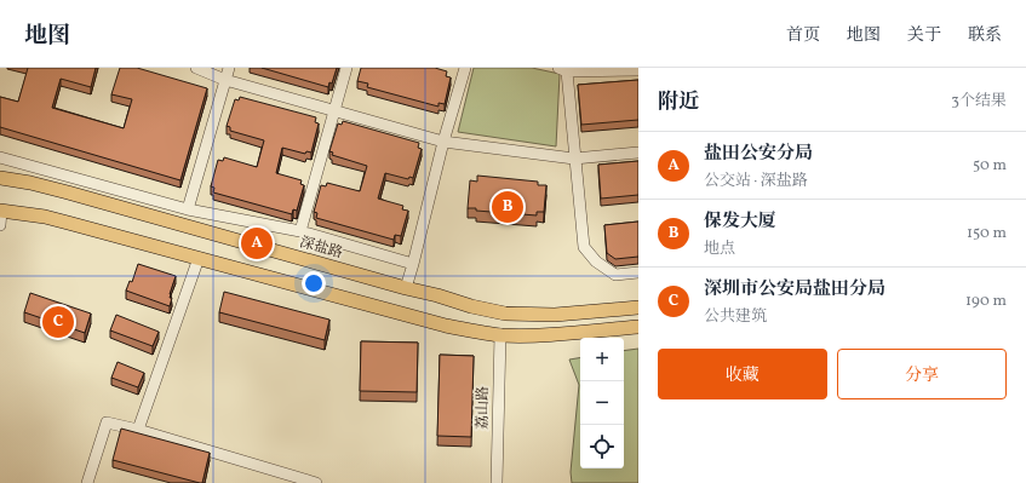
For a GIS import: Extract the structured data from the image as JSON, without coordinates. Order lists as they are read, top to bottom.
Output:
{
  "streets": {
    "main road": ["深盐路"],
    "street": ["荔山路"]
  },
  "page": {
    "header": "地图",
    "nav": [
      "首页",
      "地图",
      "关于",
      "联系"
    ],
    "heading": ["附近", "3个结果"],
    "list": [
      {
        "mark": "A",
        "name": "盐田公安分局",
        "note": "公交站 · 深盐路",
        "value": "50 m"
      },
      {
        "mark": "B",
        "name": "保发大厦",
        "note": "地点",
        "value": "150 m"
      },
      {
        "mark": "C",
        "name": "深圳市公安局盐田分局",
        "note": "公共建筑",
        "value": "190 m"
      }
    ],
    "pins": ["B", "A", "C"],
    "buttons": ["收藏", "分享"],
    "map_buttons": ["+", "−"]
  }
}
